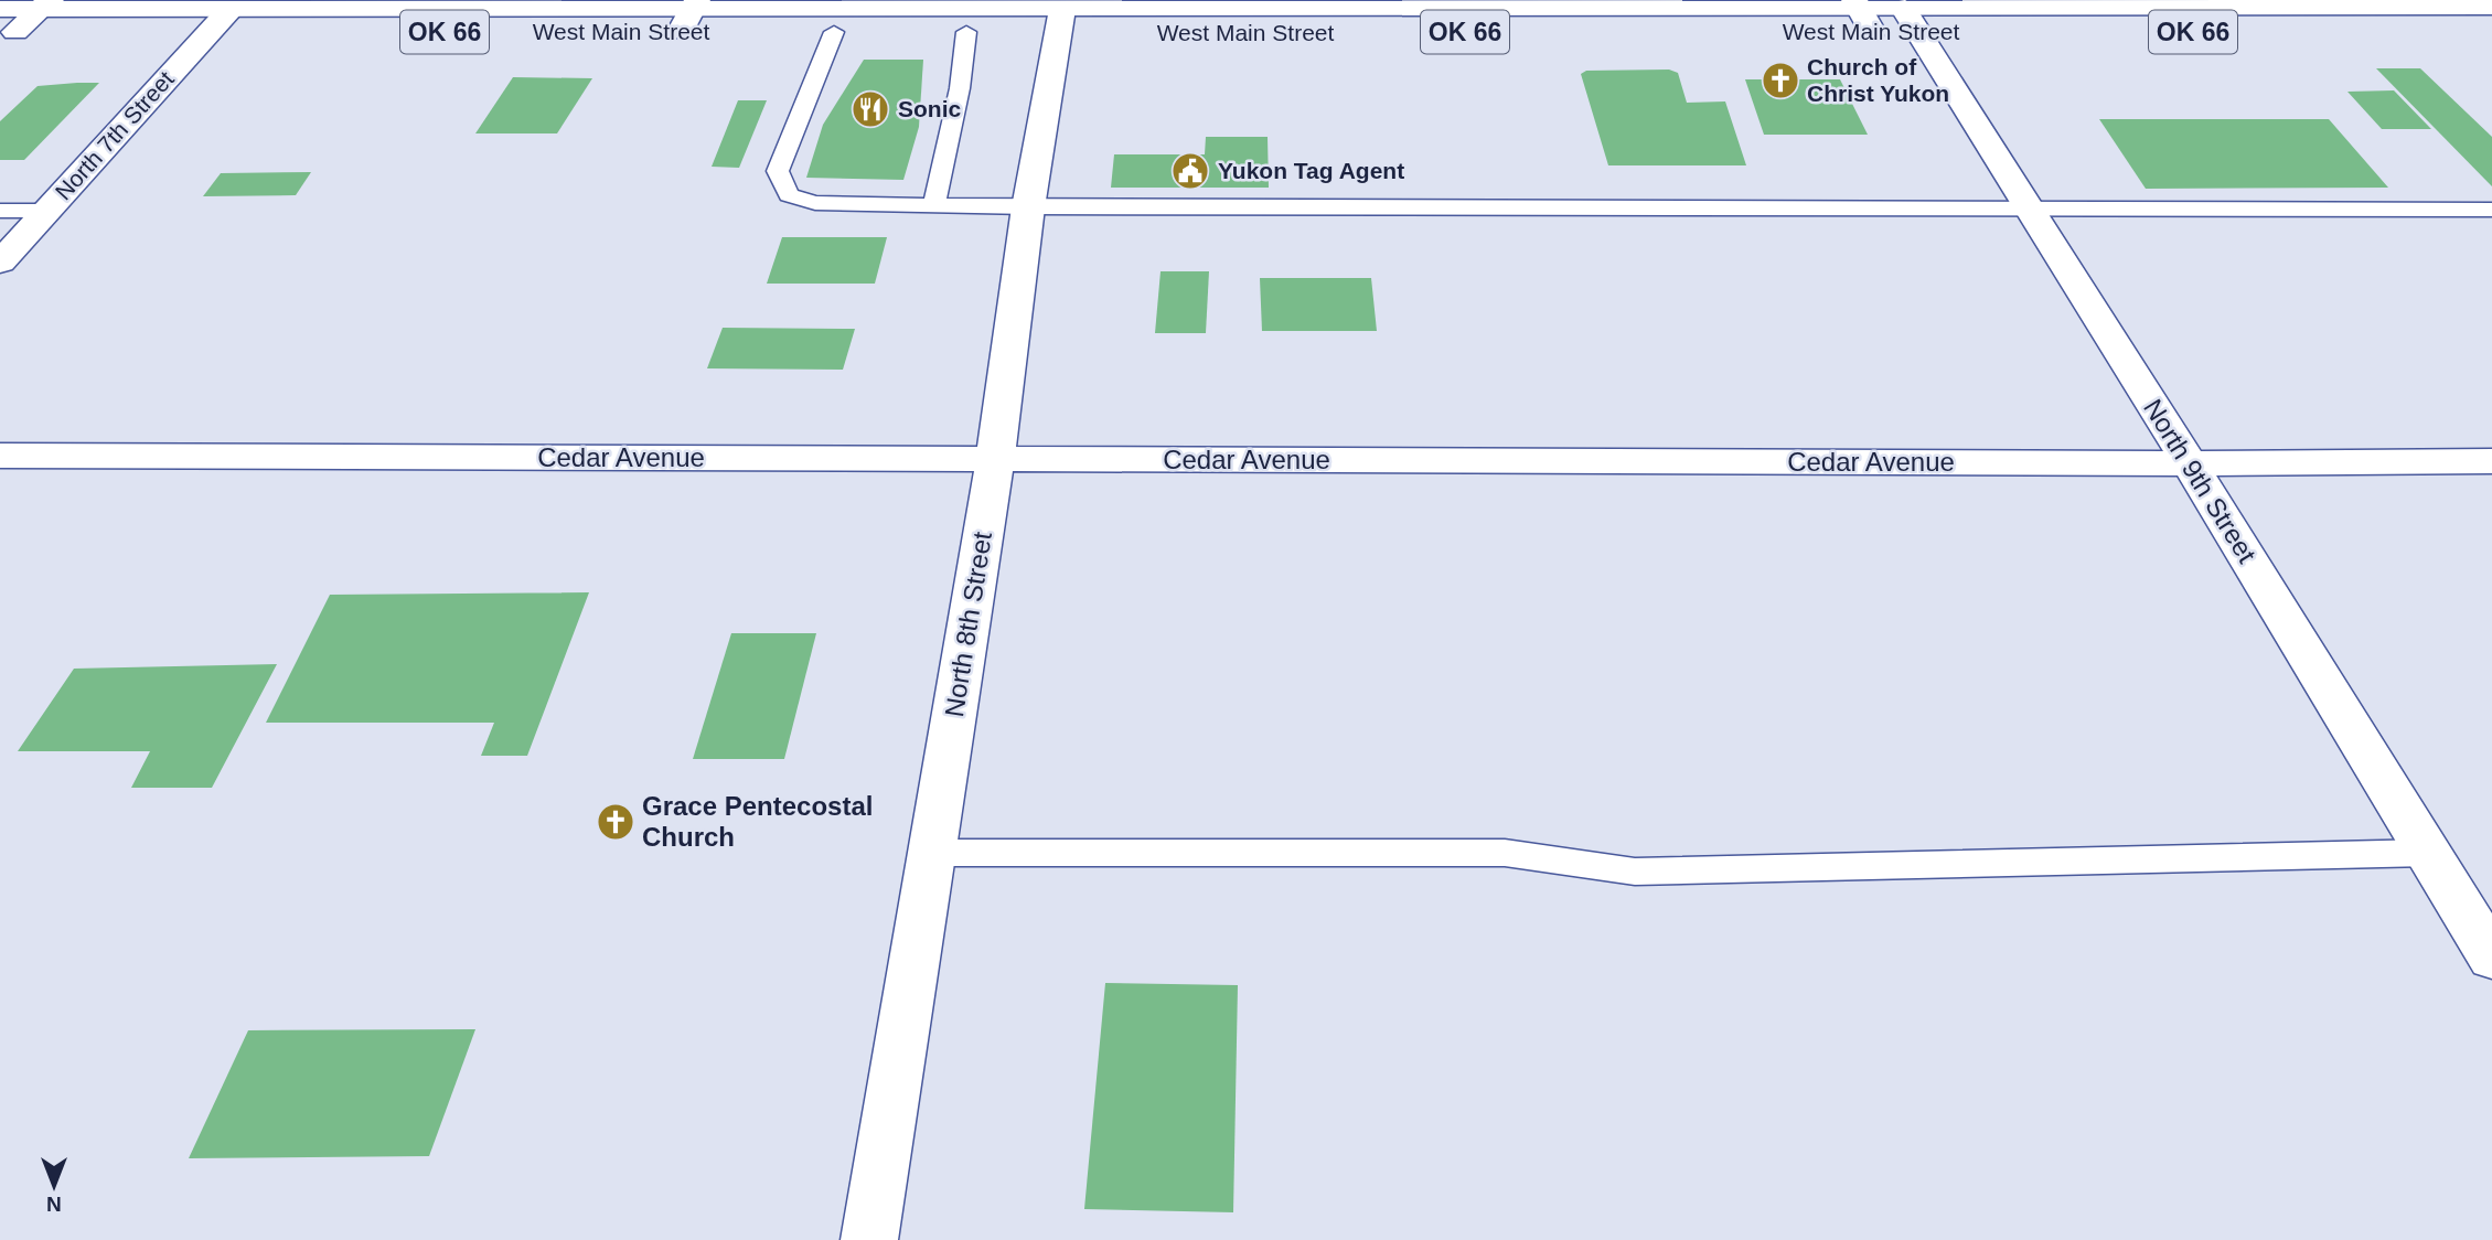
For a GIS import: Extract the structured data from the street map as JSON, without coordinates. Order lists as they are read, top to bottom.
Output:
{
  "streets": {
    "street": [
      "OK 66",
      "West Main Street",
      "North 7th Street",
      "Cedar Avenue",
      "North 9th Street",
      "North 8th Street"
    ]
  },
  "crossings": [
    ["West Main Street", "North 7th Street"],
    ["West Main Street", "North 9th Street"],
    ["West Main Street", "North 8th Street"],
    ["Cedar Avenue", "North 9th Street"],
    ["Cedar Avenue", "North 8th Street"]
  ],
  "places": {
    "church": ["Church of Christ Yukon", "Grace Pentecostal Church"],
    "restaurant": ["Sonic"],
    "public building": ["Yukon Tag Agent"]
  },
  "north": "bottom"
}
